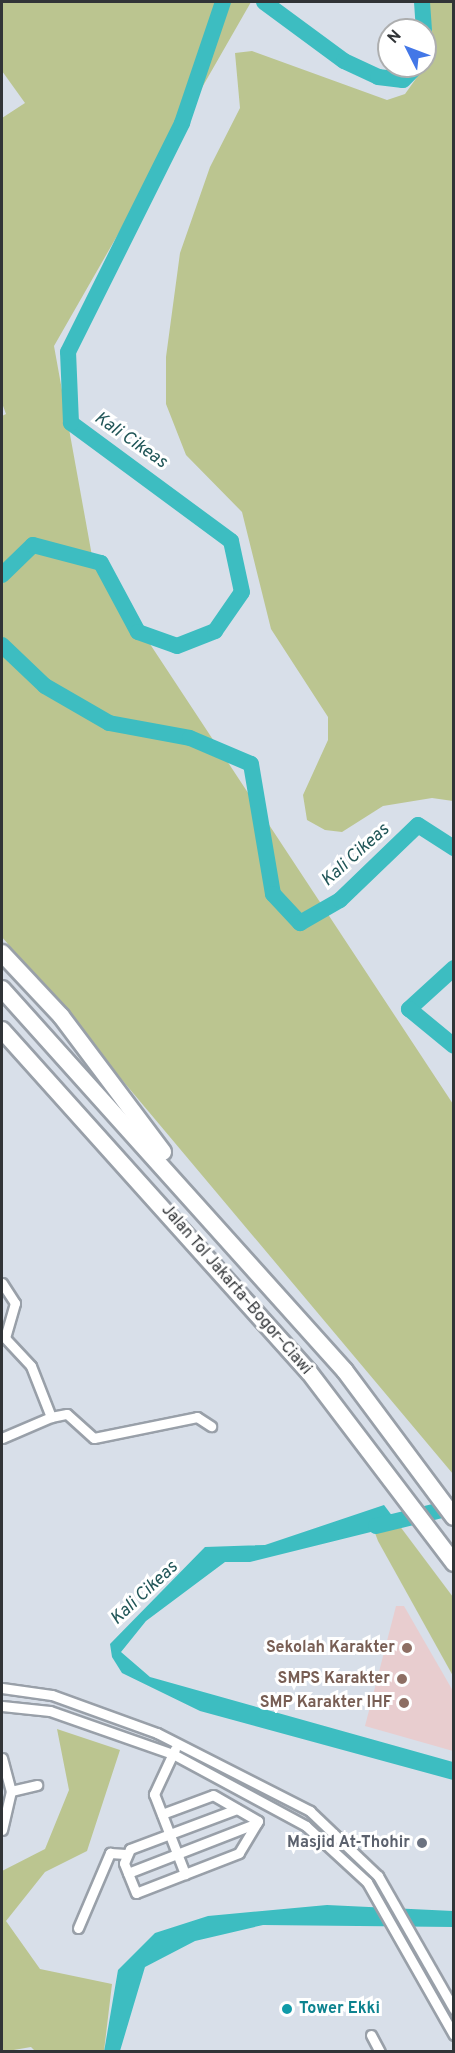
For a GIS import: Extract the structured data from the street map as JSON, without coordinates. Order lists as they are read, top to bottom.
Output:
{
  "streets": {
    "highway": ["Jalan Tol Jakarta–Bogor–Ciawi"]
  },
  "water": ["Kali Cikeas"],
  "places": [
    "Sekolah Karakter",
    "SMPS Karakter",
    "SMP Karakter IHF",
    "Masjid At-Thohir",
    "Tower Ekki"
  ],
  "north": "top left"
}
